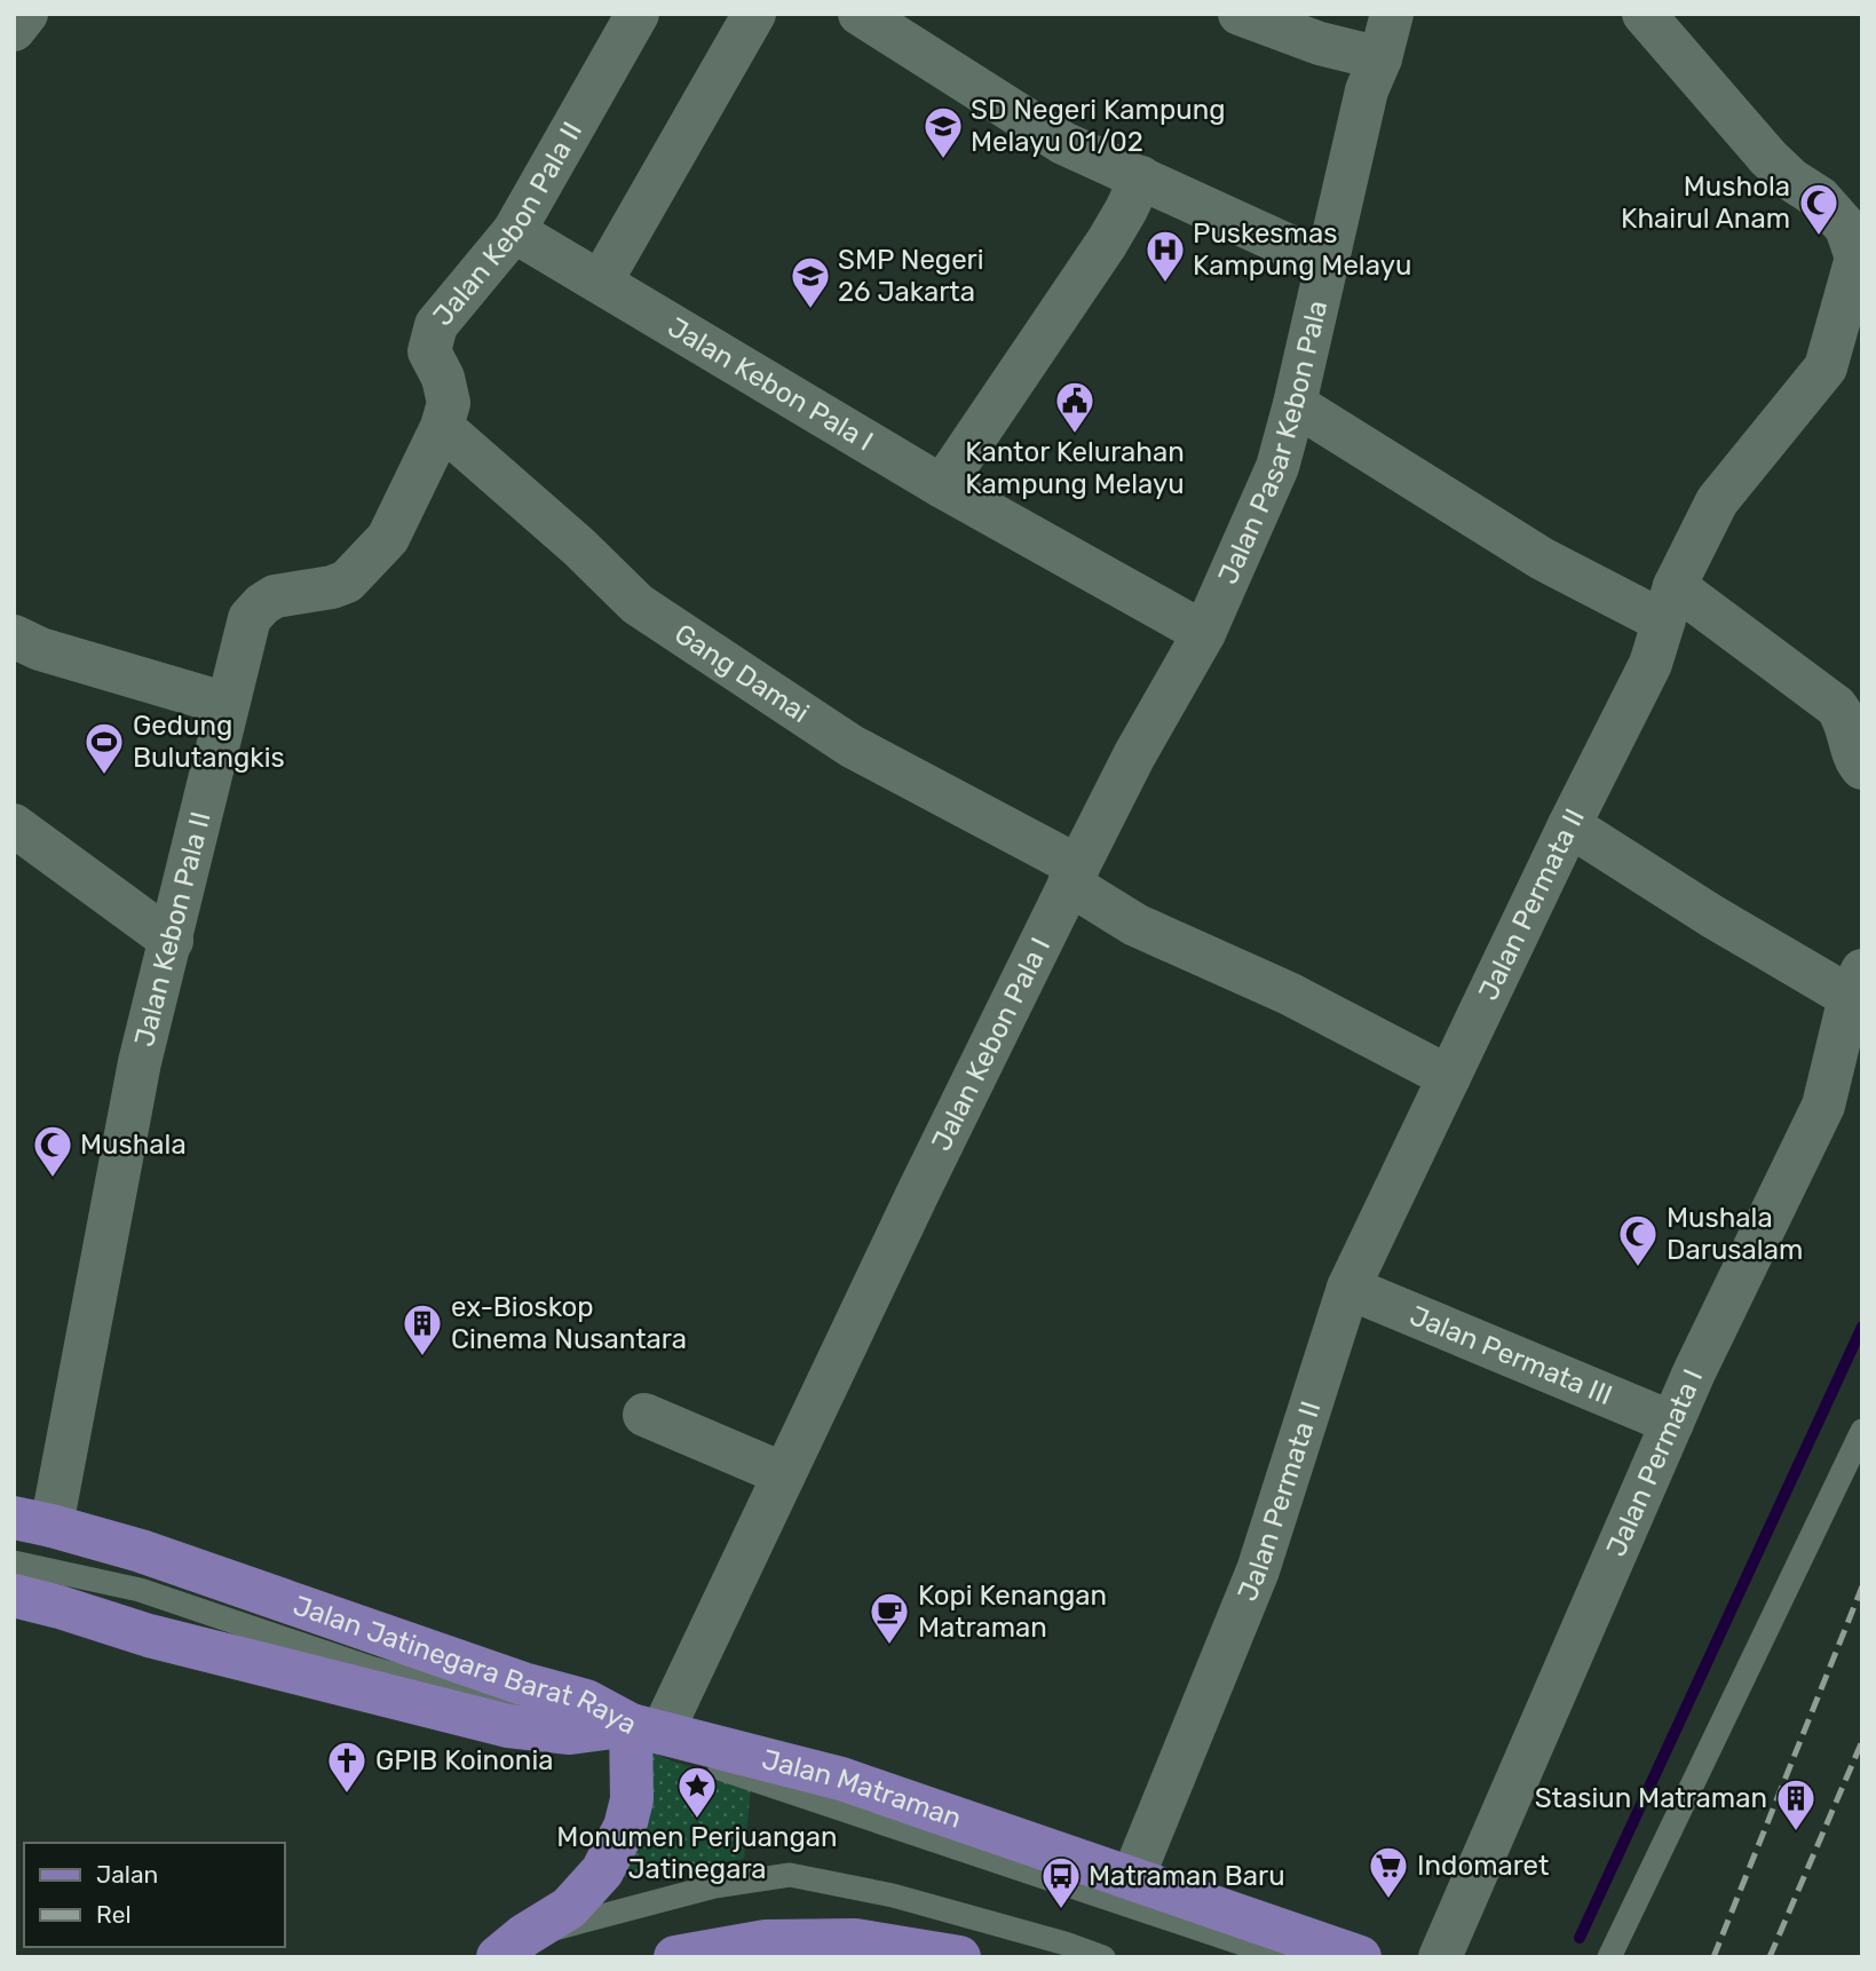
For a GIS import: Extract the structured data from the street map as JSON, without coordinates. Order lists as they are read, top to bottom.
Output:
{
  "streets": {
    "main road": ["Jalan Jatinegara Barat Raya", "Jalan Matraman"],
    "street": [
      "Jalan Kebon Pala II",
      "Jalan Kebon Pala I",
      "Jalan Pasar Kebon Pala",
      "Gang Damai",
      "Jalan Permata II",
      "Jalan Permata III",
      "Jalan Permata I"
    ]
  },
  "crossings": [
    ["Jalan Kebon Pala II", "Jalan Kebon Pala I"],
    ["Jalan Kebon Pala II", "Gang Damai"],
    ["Jalan Kebon Pala II", "Jalan Jatinegara Barat Raya"],
    ["Jalan Kebon Pala I", "Jalan Pasar Kebon Pala"],
    ["Jalan Kebon Pala I", "Gang Damai"],
    ["Jalan Kebon Pala I", "Jalan Jatinegara Barat Raya"],
    ["Jalan Kebon Pala I", "Jalan Matraman"],
    ["Gang Damai", "Jalan Permata II"],
    ["Jalan Permata II", "Jalan Permata III"],
    ["Jalan Permata II", "Jalan Matraman"],
    ["Jalan Permata III", "Jalan Permata I"],
    ["Jalan Jatinegara Barat Raya", "Jalan Matraman"]
  ],
  "places": {
    "school or university": ["SD Negeri Kampung Melayu 01/02", "SMP Negeri 26 Jakarta"],
    "mosque": ["Mushola Khairul Anam", "Mushala", "Mushala Darusalam"],
    "hospital": ["Puskesmas Kampung Melayu"],
    "public building": ["Kantor Kelurahan Kampung Melayu"],
    "sports": ["Gedung Bulutangkis"],
    "building": ["ex-Bioskop Cinema Nusantara", "Stasiun Matraman"],
    "cafe": ["Kopi Kenangan Matraman"],
    "church": ["GPIB Koinonia"],
    "place": ["Monumen Perjuangan Jatinegara"],
    "supermarket": ["Indomaret"],
    "bus stop": ["Matraman Baru"]
  },
  "legend": ["Jalan", "Rel"]
}
